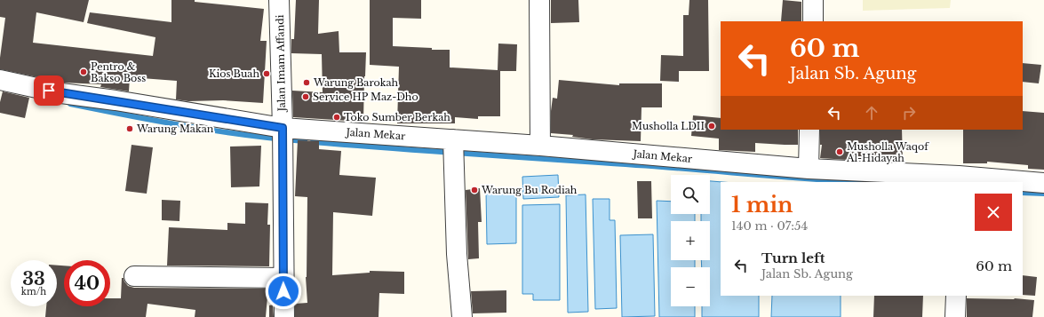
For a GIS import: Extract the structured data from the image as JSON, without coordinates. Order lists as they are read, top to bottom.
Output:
{
  "streets": {
    "street": ["Jalan Imam Affandi", "Jalan Mekar"]
  },
  "crossings": [
    ["Jalan Imam Affandi", "Jalan Mekar"]
  ],
  "places": [
    "Pentro & Bakso Boss",
    "Kios Buah",
    "Warung Barokah",
    "Service HP Maz-Dho",
    "Toko Sumber Berkah",
    "Musholla LDII",
    "Warung Makan",
    "Musholla Waqof Al-Hidayah",
    "Warung Bu Rodiah"
  ],
  "page": {
    "turn": ["60 m", "Jalan Sb. Agung"],
    "map_buttons": ["+", "−"],
    "heading": ["1 min", "140 m · 07:54"],
    "list": [
      {
        "name": "Turn left",
        "note": "Jalan Sb. Agung",
        "value": "60 m"
      }
    ],
    "speed": "33 km/h",
    "limit": "40"
  }
}
